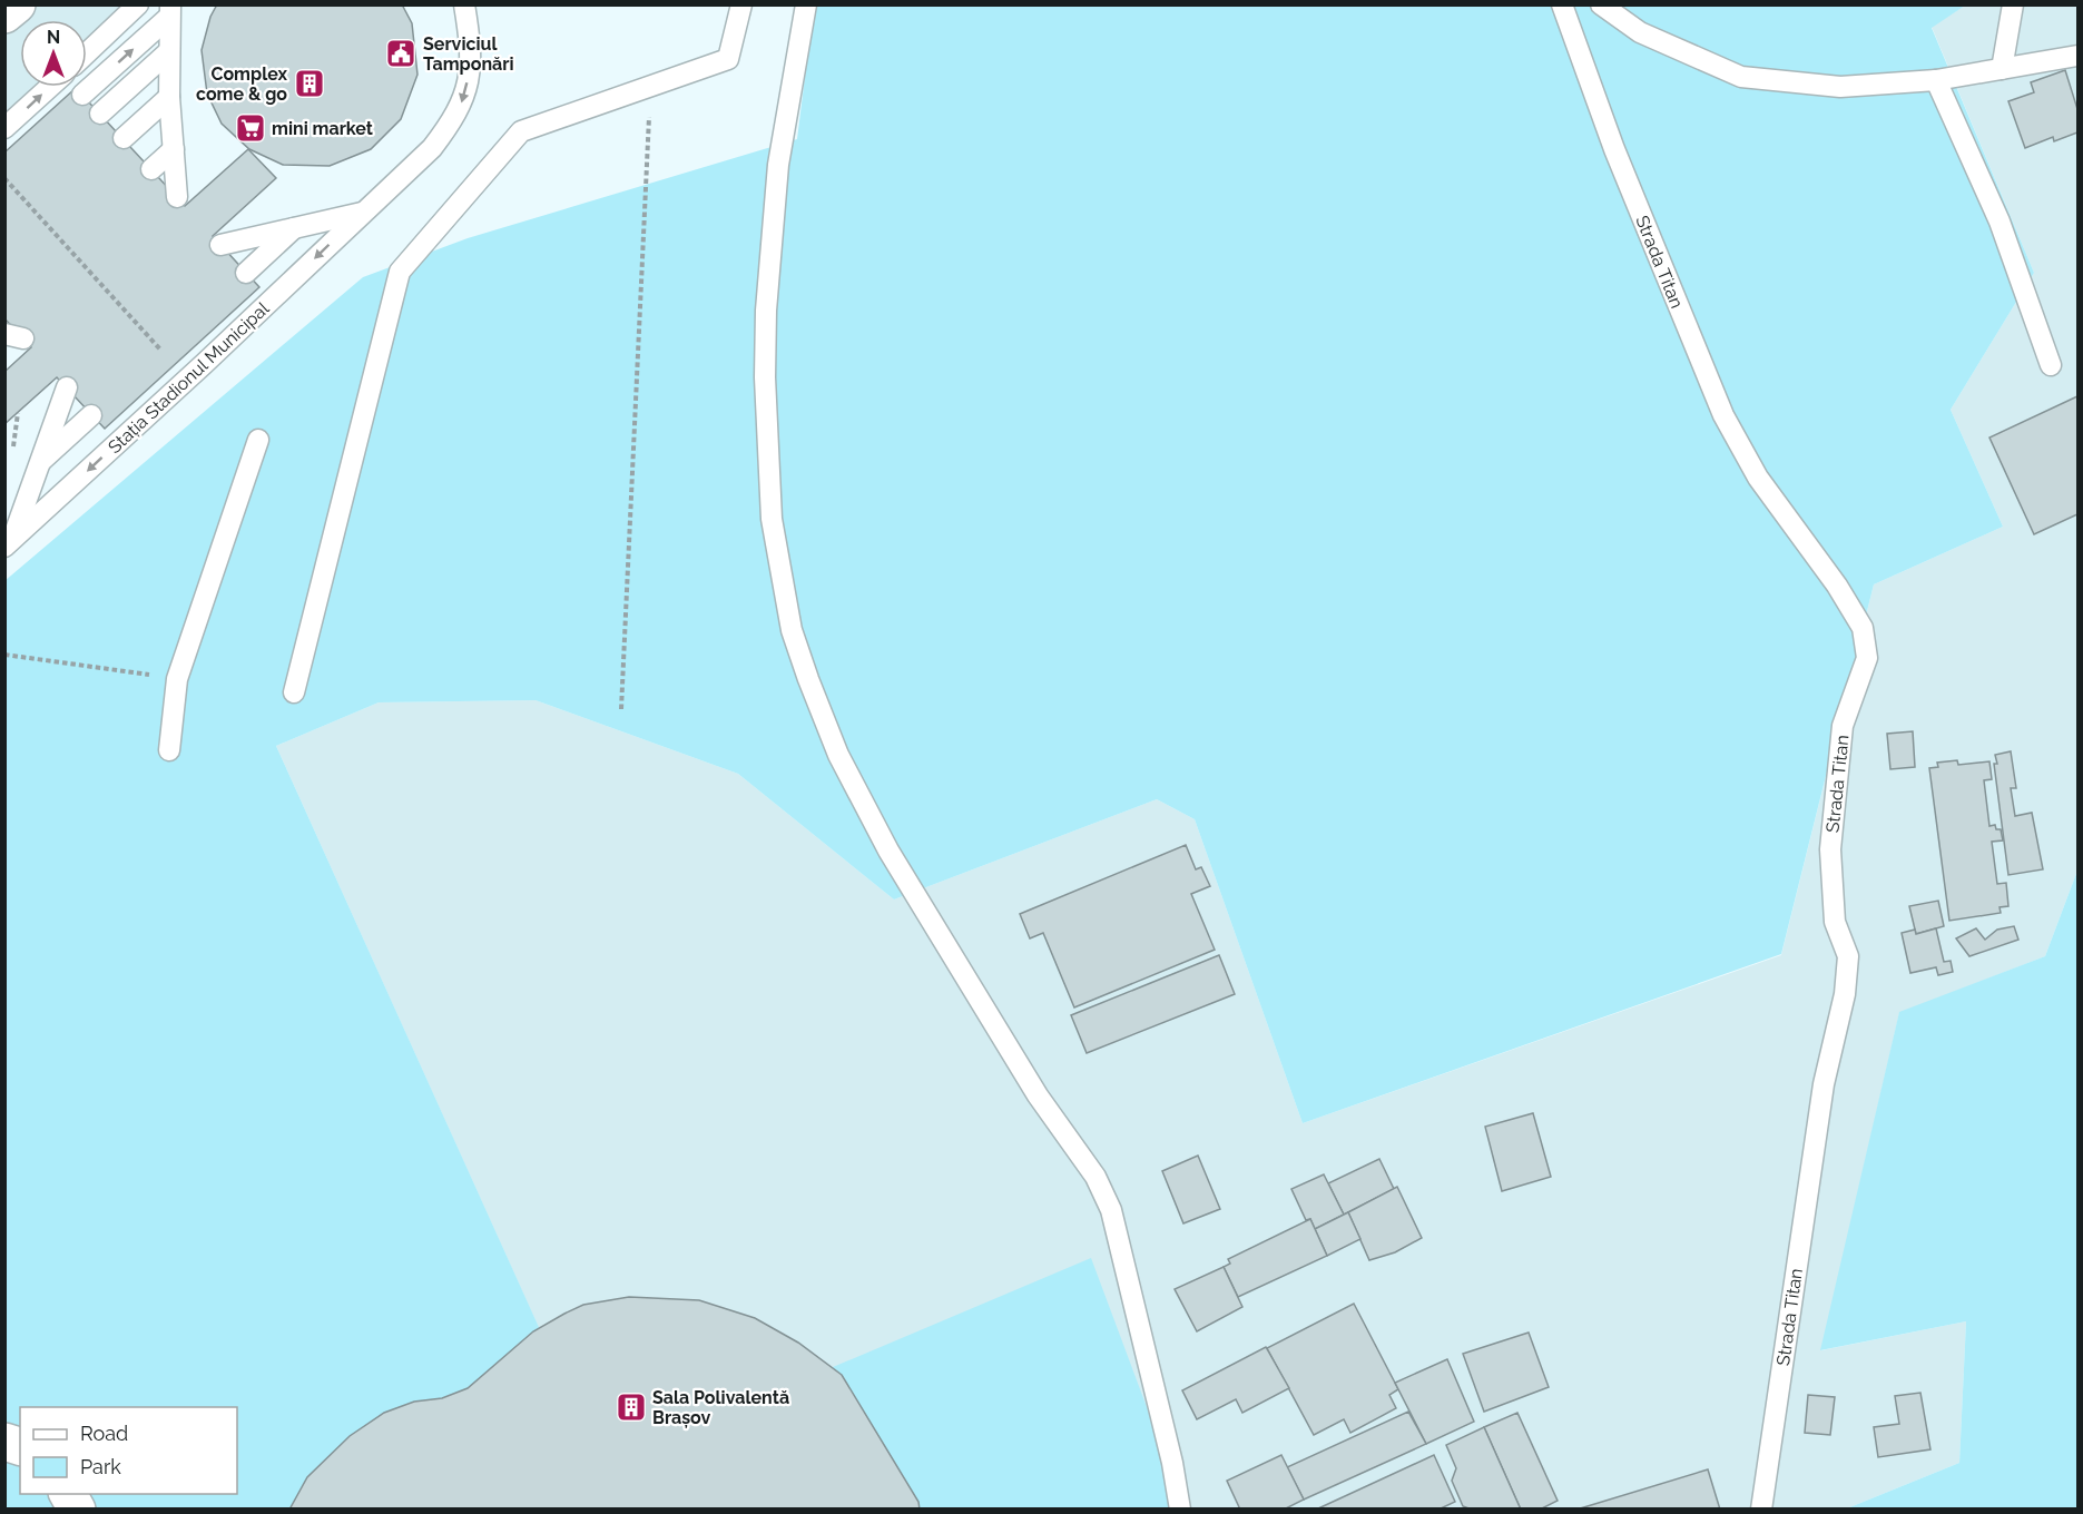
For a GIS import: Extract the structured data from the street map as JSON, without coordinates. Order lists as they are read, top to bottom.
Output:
{
  "streets": {
    "lane": ["Strada Titan", "Stația Stadionul Municipal"]
  },
  "places": {
    "public building": ["Serviciul Tamponări"],
    "building": ["Complex come & go", "Sala Polivalentă Brașov"],
    "supermarket": ["mini market"]
  },
  "legend": ["Road", "Park"],
  "north": "top"
}
